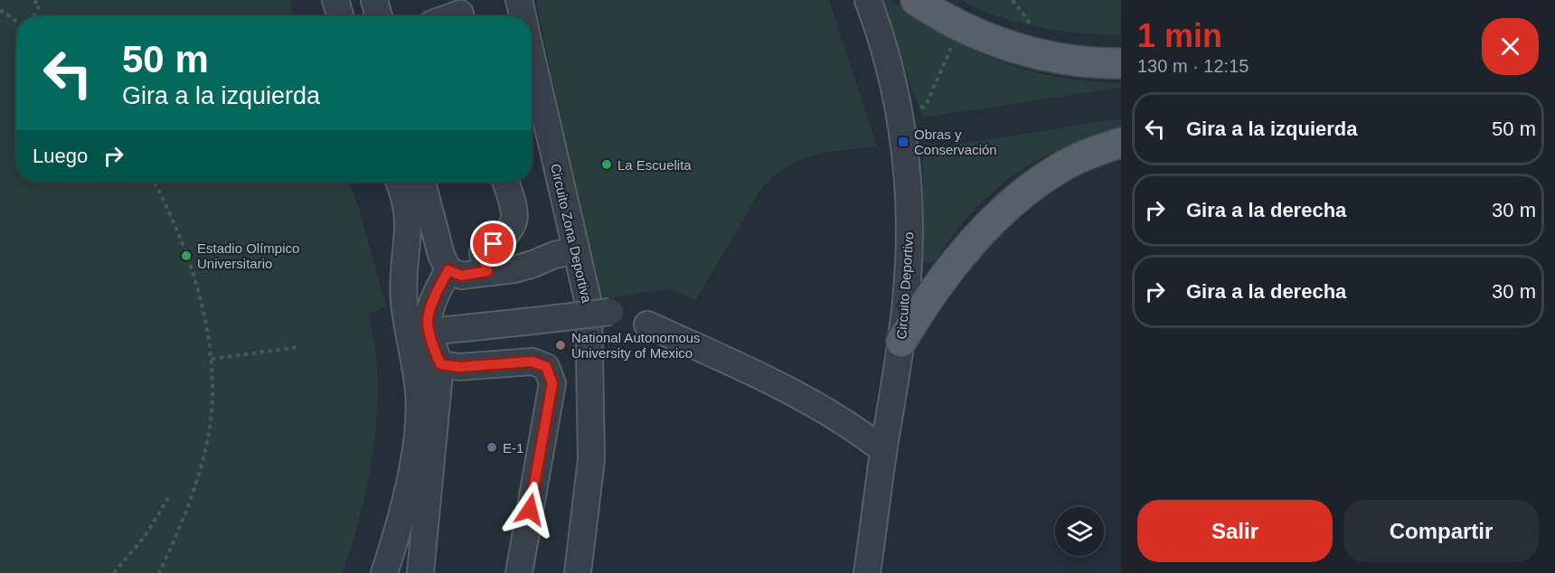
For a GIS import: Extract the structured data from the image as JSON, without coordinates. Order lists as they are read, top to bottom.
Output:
{
  "streets": {
    "street": ["Circuito Zona Deportiva", "Circuito Deportivo"]
  },
  "places": {
    "transit": ["Obras y Conservación"],
    "other": [
      "La Escuelita",
      "Estadio Olímpico Universitario",
      "National Autonomous University of Mexico",
      "E-1"
    ]
  },
  "page": {
    "heading": ["1 min", "130 m · 12:15"],
    "turn": ["50 m", "Gira a la izquierda"],
    "list": [
      {
        "name": "Gira a la izquierda",
        "value": "50 m"
      },
      {
        "name": "Gira a la derecha",
        "value": "30 m"
      },
      {
        "name": "Gira a la derecha",
        "value": "30 m"
      }
    ],
    "then": "Luego",
    "buttons": ["Salir", "Compartir"]
  }
}
